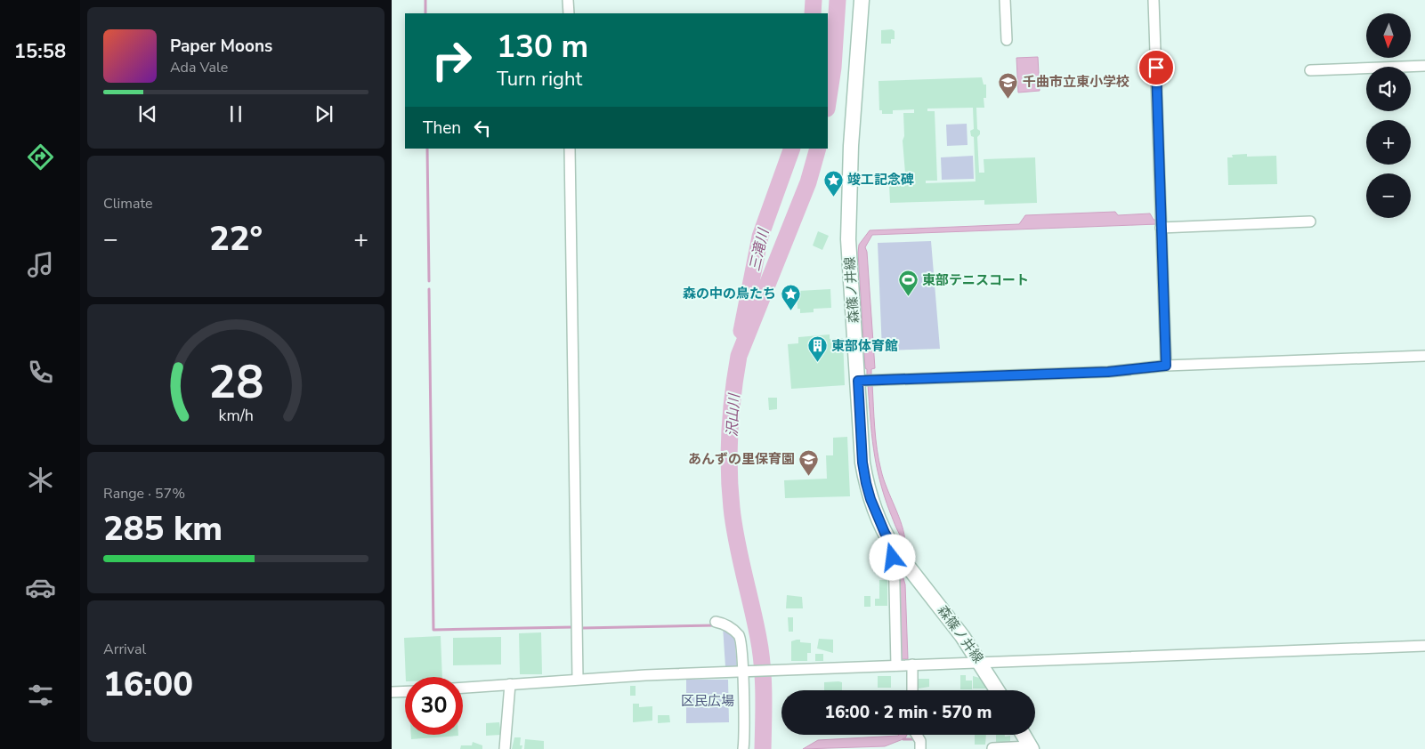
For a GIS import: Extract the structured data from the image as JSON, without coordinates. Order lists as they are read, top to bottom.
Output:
{
  "streets": {
    "main road": ["森篠ノ井線"]
  },
  "water": ["三滝川", "沢山川"],
  "parks": ["区民広場"],
  "places": {
    "school or university": ["千曲市立東小学校", "あんずの里保育園"],
    "place": ["竣工記念碑", "森の中の鳥たち"],
    "sports": ["東部テニスコート"],
    "building": ["東部体育館"]
  },
  "north": "bottom",
  "page": {
    "tabs": "15:58",
    "map_buttons": ["+", "−"],
    "turn": ["130 m", "Turn right"],
    "song": ["Paper Moons", "Ada Vale"],
    "then": "Then",
    "tile": [
      "Climate",
      ["Range · 57%", "285 km"],
      ["Arrival", "16:00"]
    ],
    "heat": ["−", "22°", "+"],
    "limit": "30",
    "trip": "16:00 · 2 min · 570 m",
    "gauge": ["28", "km/h"]
  }
}
